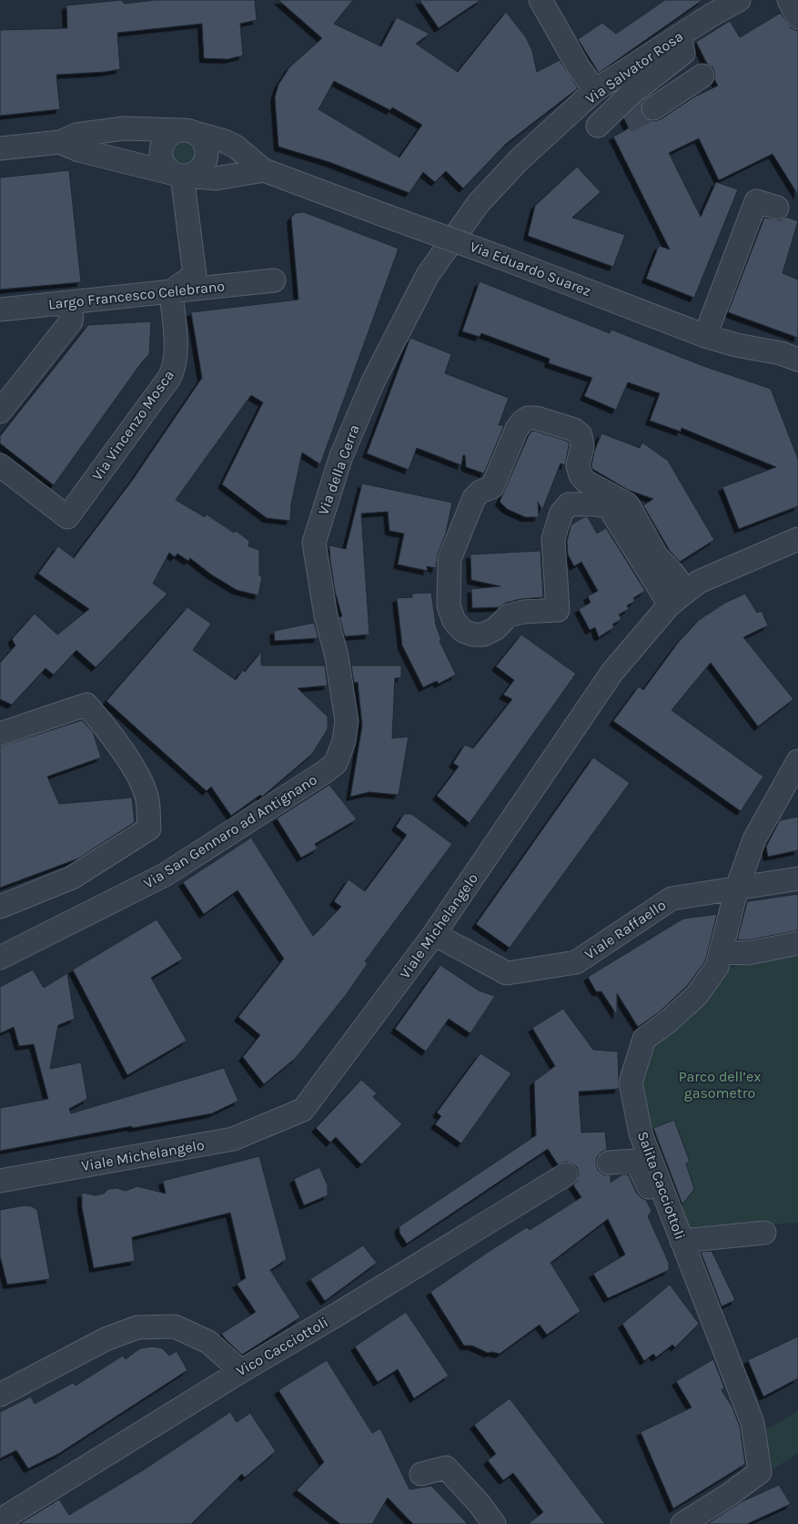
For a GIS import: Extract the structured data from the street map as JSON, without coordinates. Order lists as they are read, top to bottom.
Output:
{
  "streets": {
    "street": [
      "Via Salvator Rosa",
      "Via Eduardo Suarez",
      "Largo Francesco Celebrano",
      "Via Vincenzo Mosca",
      "Via della Cerra",
      "Via San Gennaro ad Antignano",
      "Viale Michelangelo",
      "Viale Raffaello",
      "Salita Cacciottoli",
      "Vico Cacciottoli"
    ]
  },
  "crossings": [
    ["Via Salvator Rosa", "Via della Cerra"],
    ["Largo Francesco Celebrano", "Via Vincenzo Mosca"],
    ["Via della Cerra", "Via San Gennaro ad Antignano"],
    ["Viale Michelangelo", "Viale Raffaello"],
    ["Viale Raffaello", "Salita Cacciottoli"]
  ],
  "parks": ["Parco dell’ex gasometro"]
}
